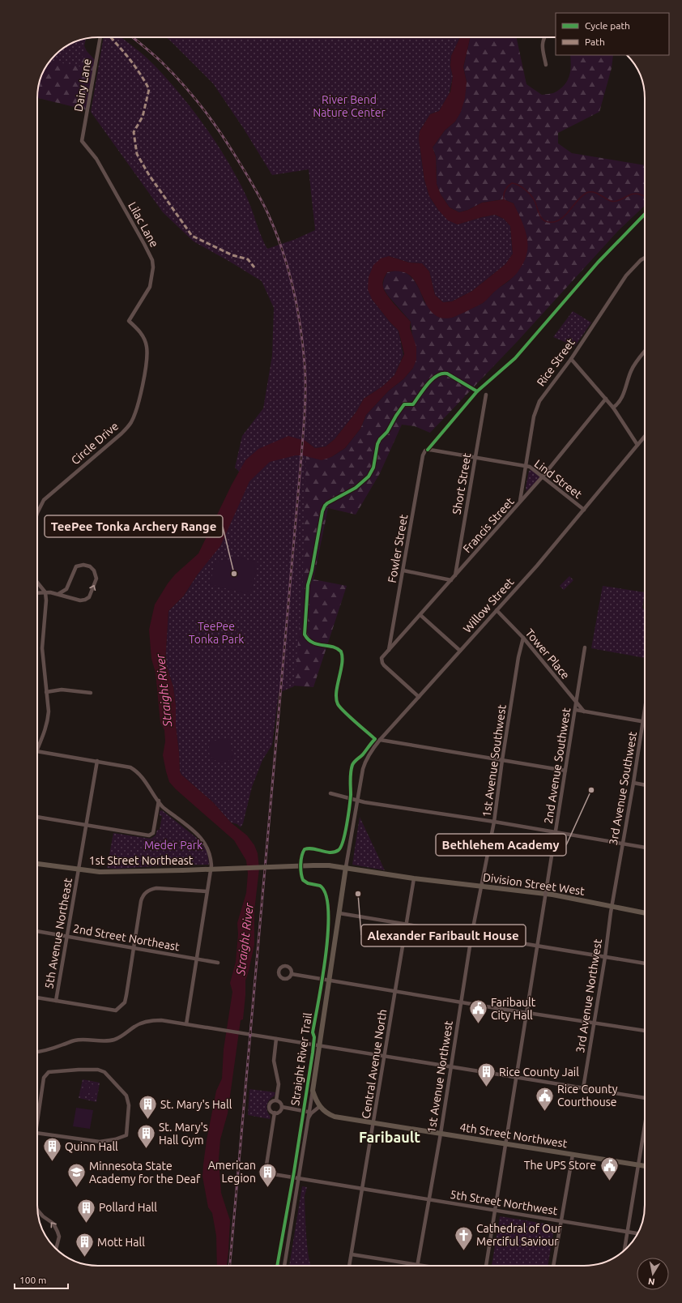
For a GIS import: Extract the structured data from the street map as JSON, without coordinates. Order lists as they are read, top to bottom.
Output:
{
  "streets": {
    "main road": ["1st Street Northeast", "Division Street West", "4th Street Northwest"],
    "street": [
      "Dairy Lane",
      "Lilac Lane",
      "Rice Street",
      "Circle Drive",
      "Lind Street",
      "Short Street",
      "Francis Street",
      "Fowler Street",
      "Willow Street",
      "Tower Place",
      "1st Avenue Southwest",
      "2nd Avenue Southwest",
      "3rd Avenue Southwest",
      "5th Avenue Northeast",
      "2nd Street Northeast",
      "3rd Avenue Northwest",
      "Central Avenue North",
      "1st Avenue Northwest",
      "5th Street Northwest"
    ],
    "cycle path": ["Straight River Trail"]
  },
  "crossings": [
    ["Dairy Lane", "Lilac Lane"],
    ["Lilac Lane", "Circle Drive"],
    ["Rice Street", "Lind Street"],
    ["Rice Street", "Francis Street"],
    ["Lind Street", "Short Street"],
    ["Lind Street", "Francis Street"],
    ["Lind Street", "Fowler Street"],
    ["Lind Street", "Willow Street"],
    ["Short Street", "Francis Street"],
    ["Francis Street", "Fowler Street"],
    ["Francis Street", "Willow Street"],
    ["Willow Street", "Tower Place"],
    ["Willow Street", "Division Street West"],
    ["Tower Place", "1st Avenue Southwest"],
    ["Tower Place", "2nd Avenue Southwest"],
    ["1st Avenue Southwest", "Division Street West"],
    ["1st Avenue Southwest", "1st Avenue Northwest"],
    ["2nd Avenue Southwest", "4th Street Northwest"],
    ["2nd Avenue Southwest", "5th Street Northwest"],
    ["3rd Avenue Southwest", "Division Street West"],
    ["3rd Avenue Southwest", "3rd Avenue Northwest"],
    ["1st Street Northeast", "Division Street West"],
    ["1st Street Northeast", "5th Avenue Northeast"],
    ["Division Street West", "3rd Avenue Northwest"],
    ["Division Street West", "Central Avenue North"],
    ["Division Street West", "1st Avenue Northwest"],
    ["5th Avenue Northeast", "2nd Street Northeast"],
    ["Central Avenue North", "4th Street Northwest"],
    ["Central Avenue North", "5th Street Northwest"],
    ["1st Avenue Northwest", "4th Street Northwest"],
    ["1st Avenue Northwest", "5th Street Northwest"]
  ],
  "districts": ["Faribault"],
  "water": ["Straight River"],
  "parks": ["River Bend Nature Center", "TeePee Tonka Park", "Meder Park"],
  "places": {
    "other": ["TeePee Tonka Archery Range", "Bethlehem Academy", "Alexander Faribault House"],
    "public building": ["Faribault City Hall", "Rice County Courthouse", "The UPS Store"],
    "building": [
      "Rice County Jail",
      "St. Mary's Hall",
      "St. Mary's Hall Gym",
      "Quinn Hall",
      "American Legion",
      "Pollard Hall",
      "Mott Hall"
    ],
    "school or university": ["Minnesota State Academy for the Deaf"],
    "church": ["Cathedral of Our Merciful Saviour"]
  },
  "legend": ["Cycle path", "Path"],
  "scale_bar": "100 m",
  "north": "bottom"
}
